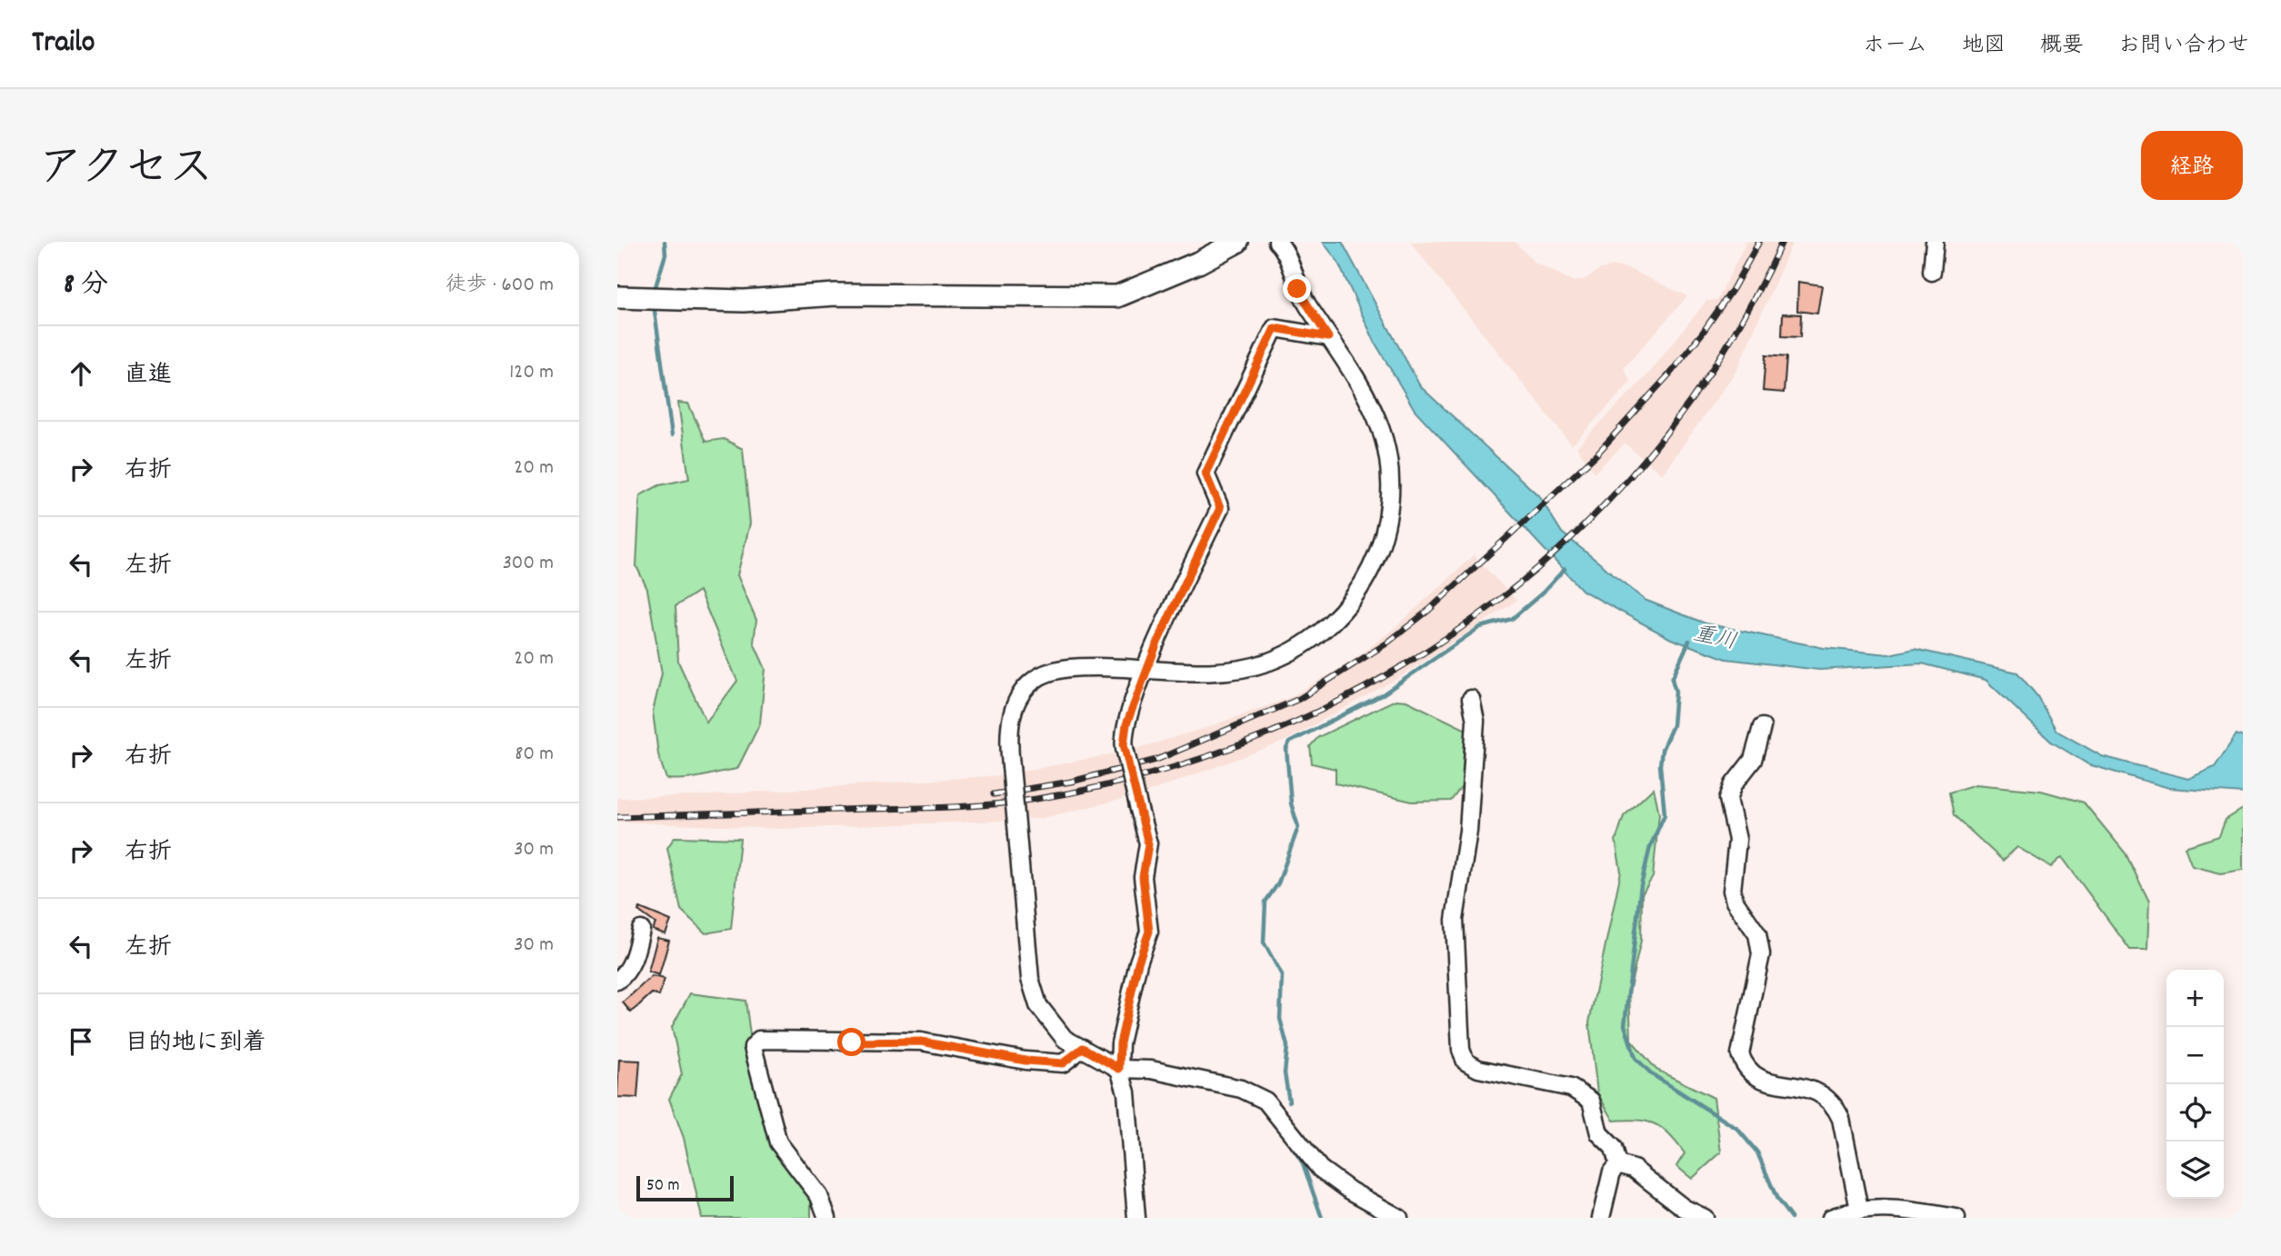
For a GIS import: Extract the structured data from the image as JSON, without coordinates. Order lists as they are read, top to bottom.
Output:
{
  "water": ["重川"],
  "scale_bar": "50 m",
  "page": {
    "header": "Trailo",
    "nav": [
      "ホーム",
      "地図",
      "概要",
      "お問い合わせ"
    ],
    "title": "アクセス",
    "buttons": "経路",
    "heading": ["8 分", "徒歩 · 600 m"],
    "list": [
      ["直進", "120 m"],
      ["右折", "20 m"],
      ["左折", "300 m"],
      ["左折", "20 m"],
      ["右折", "80 m"],
      ["右折", "30 m"],
      ["左折", "30 m"],
      "目的地に到着"
    ],
    "map_buttons": ["+", "−"],
    "scale": "50 m"
  }
}
